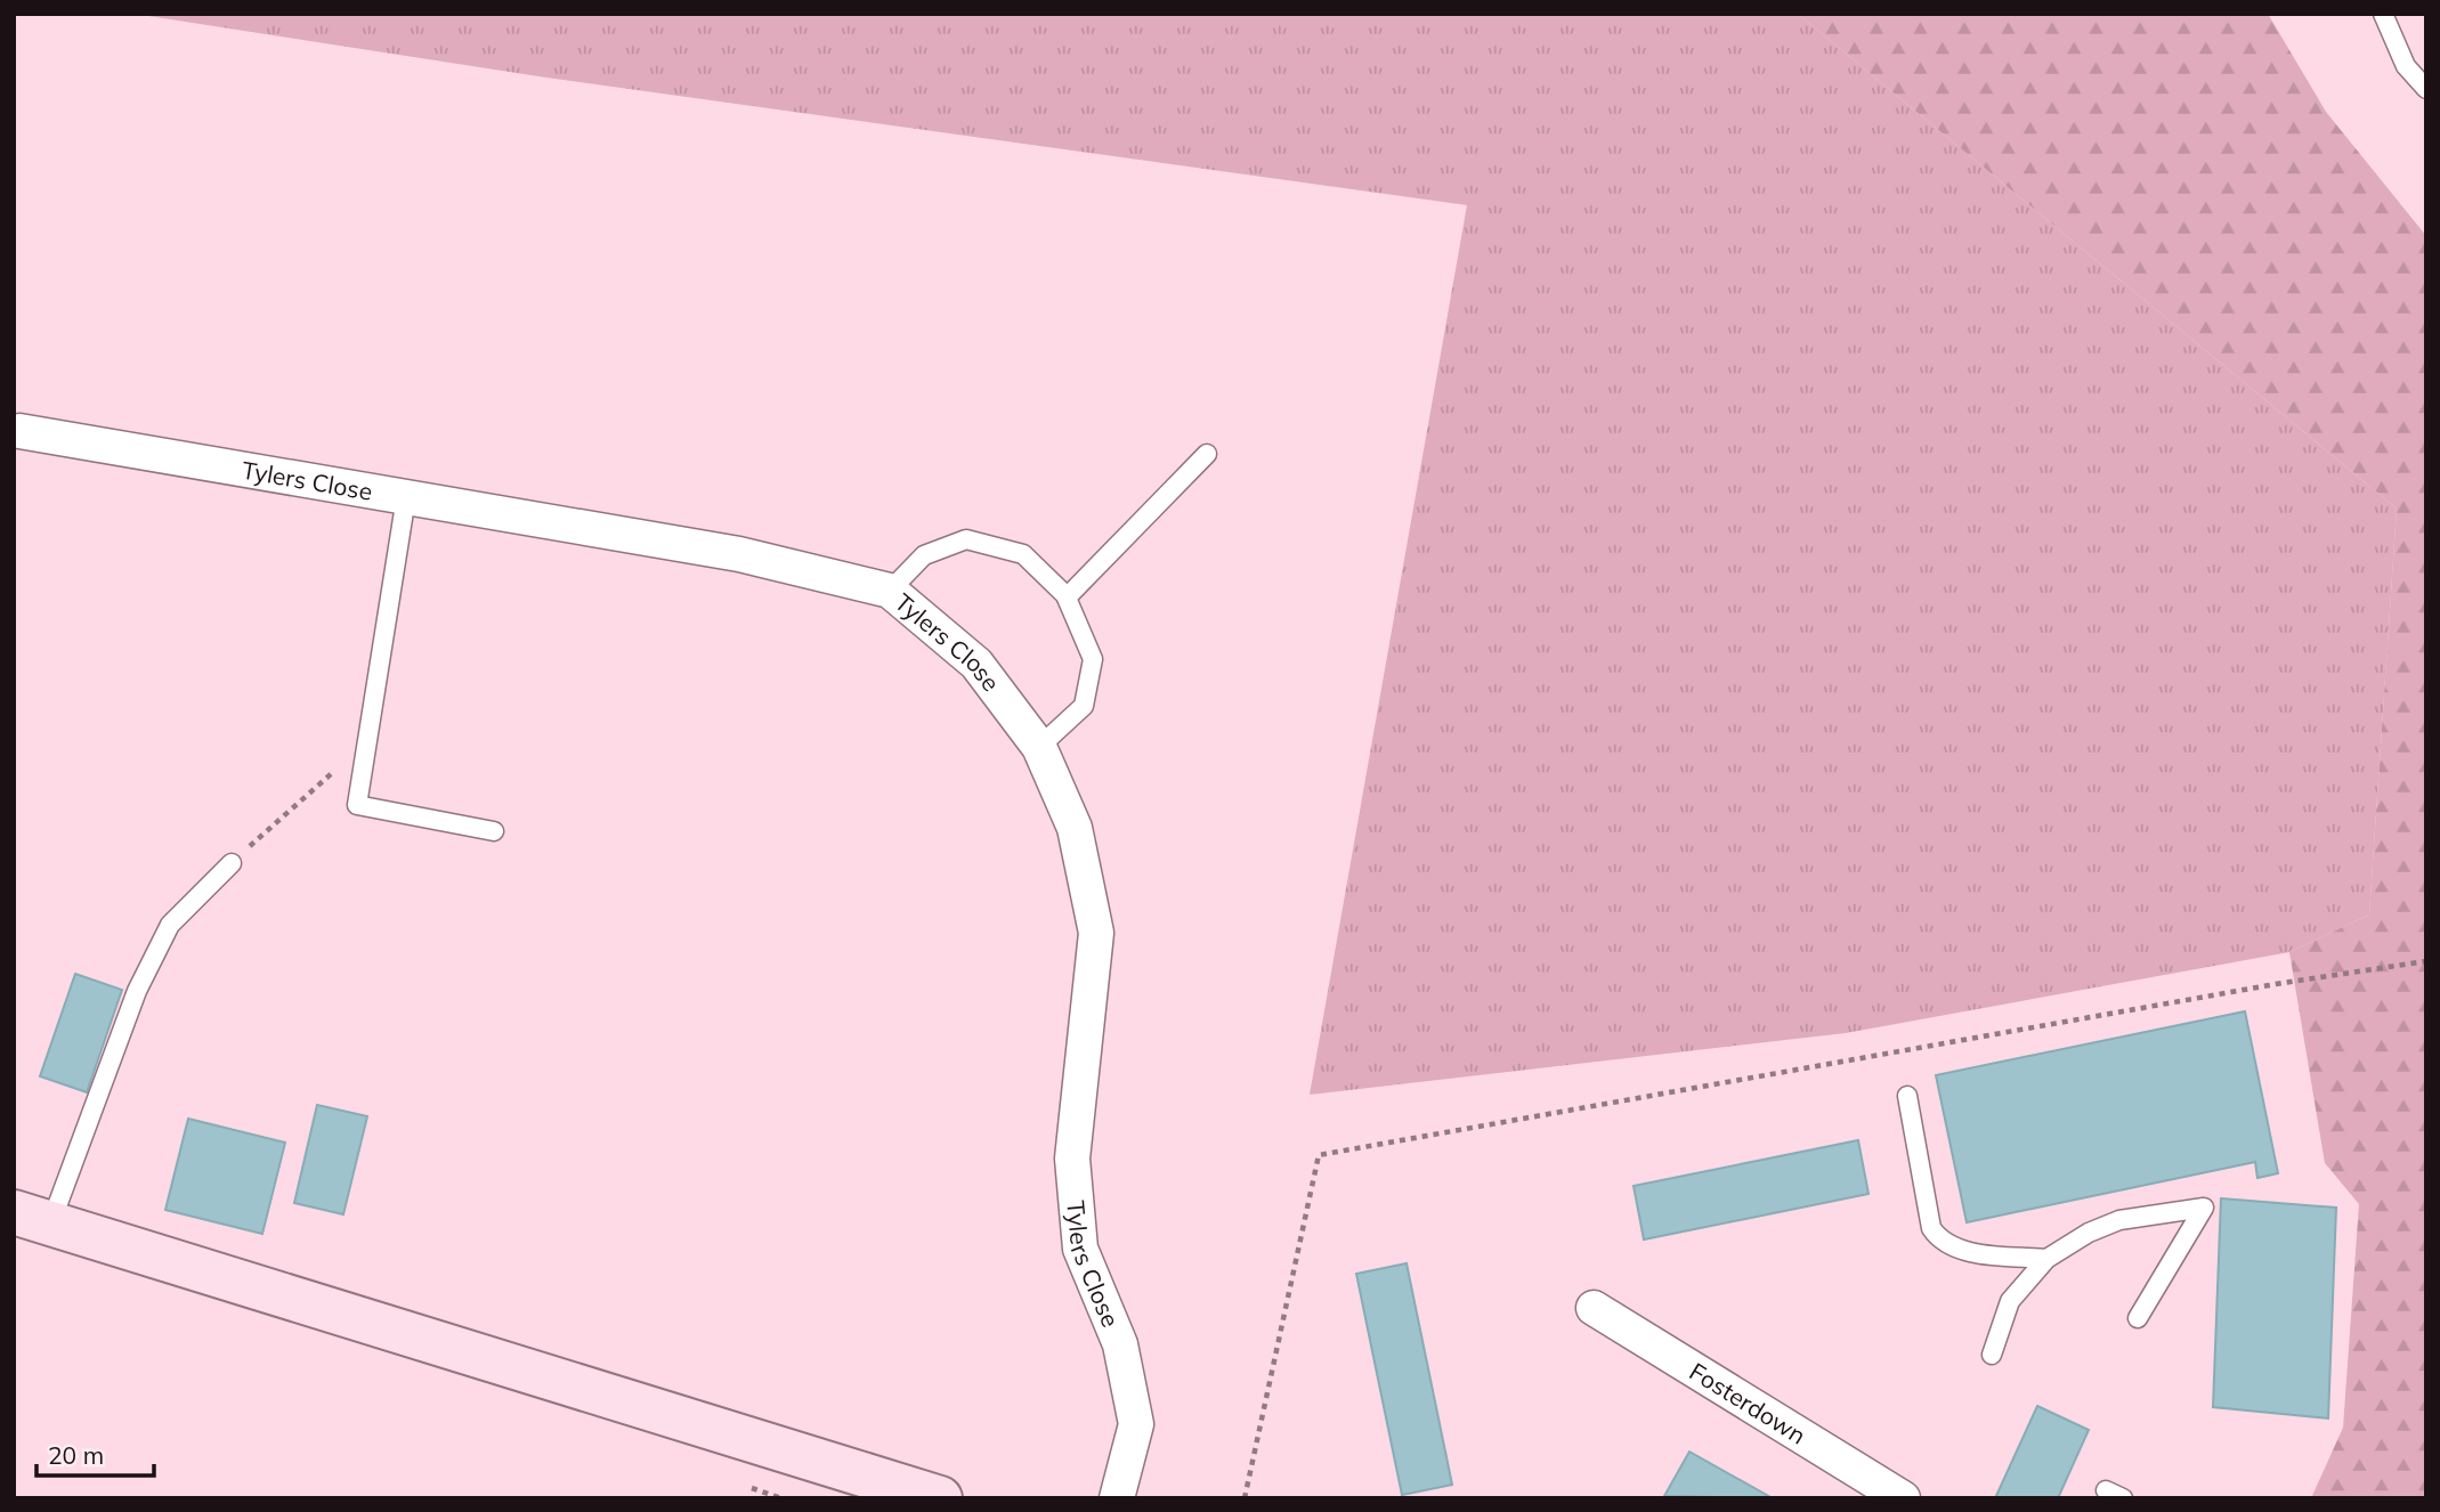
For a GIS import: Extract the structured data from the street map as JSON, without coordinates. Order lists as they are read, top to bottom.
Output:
{
  "streets": {
    "street": ["Tylers Close", "Fosterdown"]
  },
  "scale_bar": "20 m"
}
